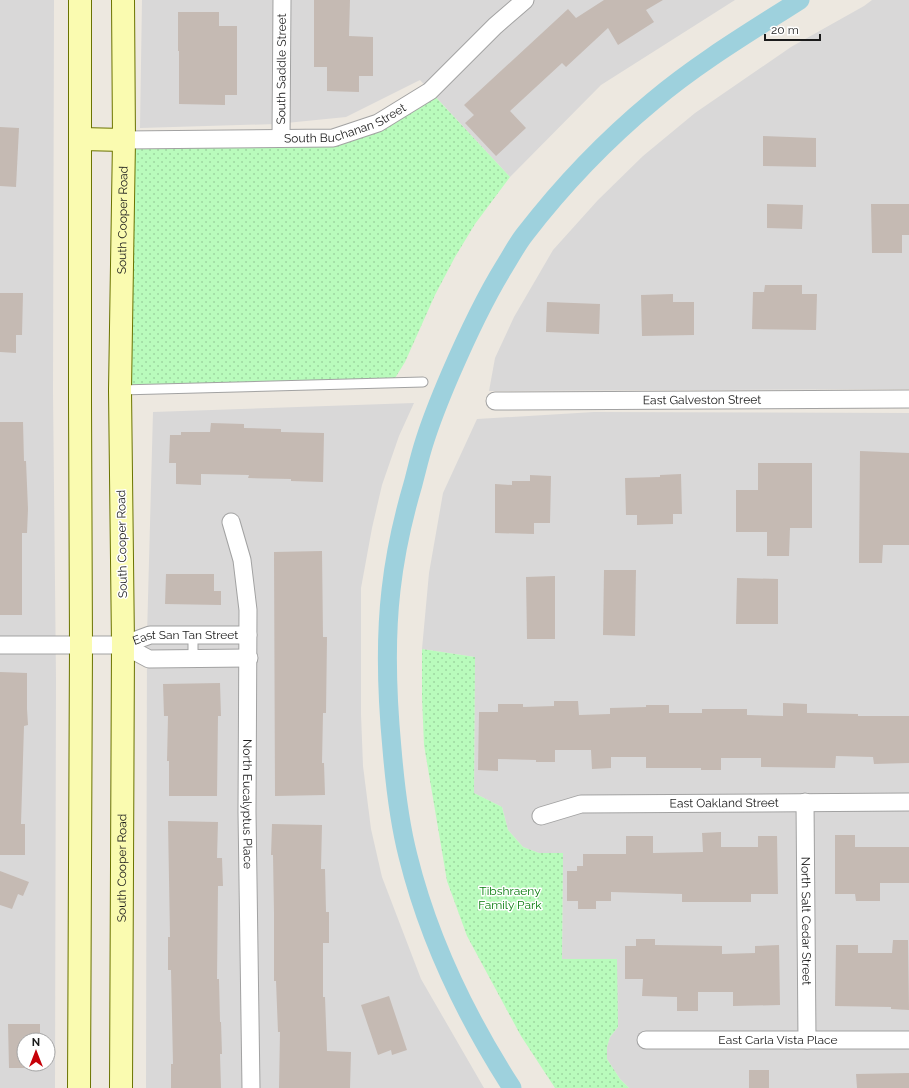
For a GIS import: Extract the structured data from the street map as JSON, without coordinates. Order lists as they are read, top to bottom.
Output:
{
  "streets": {
    "main road": ["South Cooper Road"],
    "street": [
      "South Saddle Street",
      "South Buchanan Street",
      "East Galveston Street",
      "East San Tan Street",
      "East Oakland Street",
      "North Eucalyptus Place",
      "North Salt Cedar Street",
      "East Carla Vista Place"
    ]
  },
  "crossings": [
    ["South Saddle Street", "South Buchanan Street"],
    ["South Buchanan Street", "South Cooper Road"],
    ["South Cooper Road", "East San Tan Street"],
    ["East San Tan Street", "North Eucalyptus Place"],
    ["East Oakland Street", "North Salt Cedar Street"],
    ["North Salt Cedar Street", "East Carla Vista Place"]
  ],
  "parks": ["Tibshraeny Family Park"],
  "scale_bar": "20 m",
  "north": "top"
}
